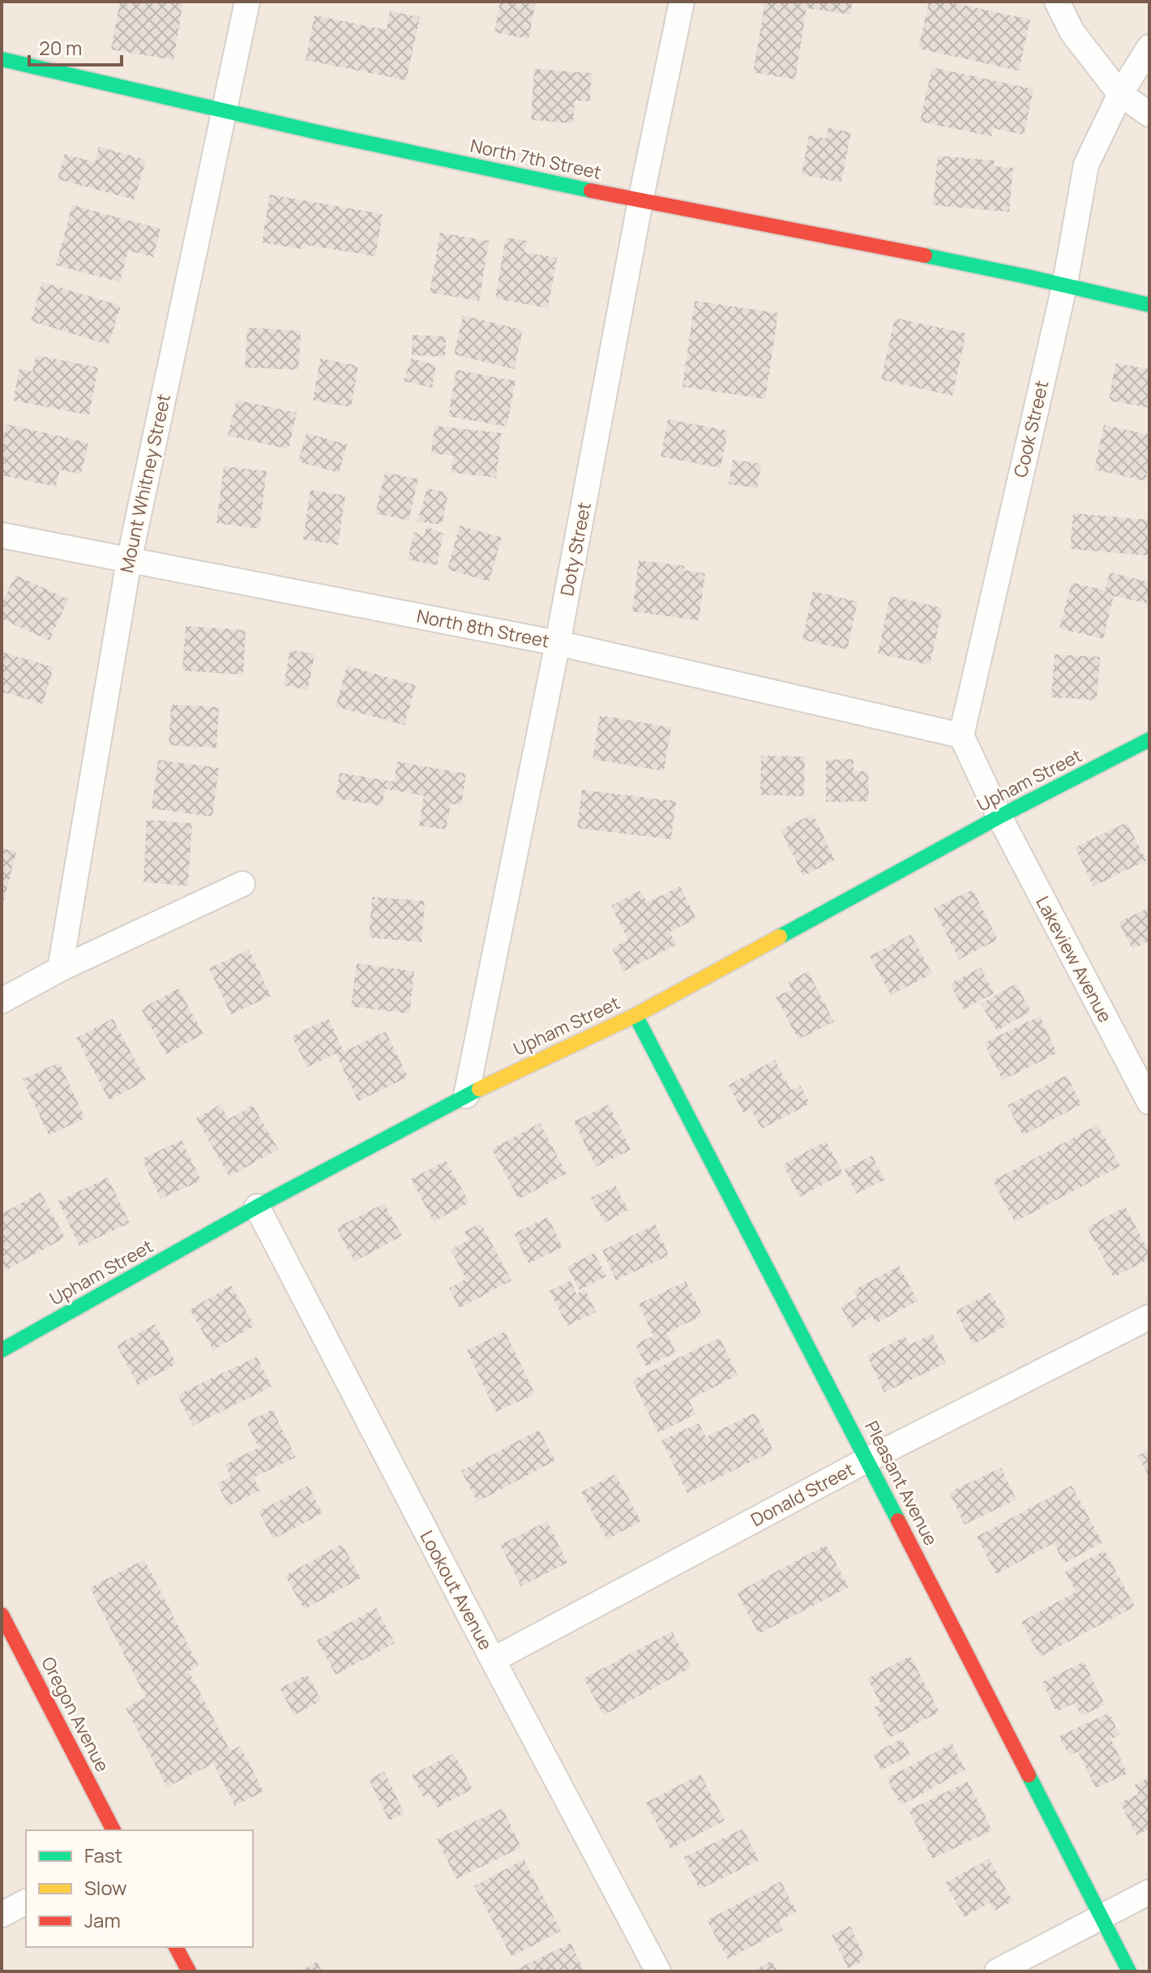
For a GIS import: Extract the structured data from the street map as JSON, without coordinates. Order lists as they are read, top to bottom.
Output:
{
  "streets": {
    "street": [
      "North 7th Street",
      "Cook Street",
      "Mount Whitney Street",
      "Doty Street",
      "North 8th Street",
      "Upham Street",
      "Lakeview Avenue",
      "Pleasant Avenue",
      "Donald Street",
      "Lookout Avenue",
      "Oregon Avenue"
    ]
  },
  "crossings": [
    ["North 7th Street", "Cook Street"],
    ["North 7th Street", "Mount Whitney Street"],
    ["North 7th Street", "Doty Street"],
    ["Cook Street", "North 8th Street"],
    ["Mount Whitney Street", "North 8th Street"],
    ["Doty Street", "North 8th Street"],
    ["Doty Street", "Upham Street"],
    ["Upham Street", "Lakeview Avenue"],
    ["Upham Street", "Pleasant Avenue"],
    ["Upham Street", "Lookout Avenue"],
    ["Pleasant Avenue", "Donald Street"],
    ["Donald Street", "Lookout Avenue"]
  ],
  "legend": ["Fast", "Slow", "Jam"],
  "scale_bar": "20 m"
}
